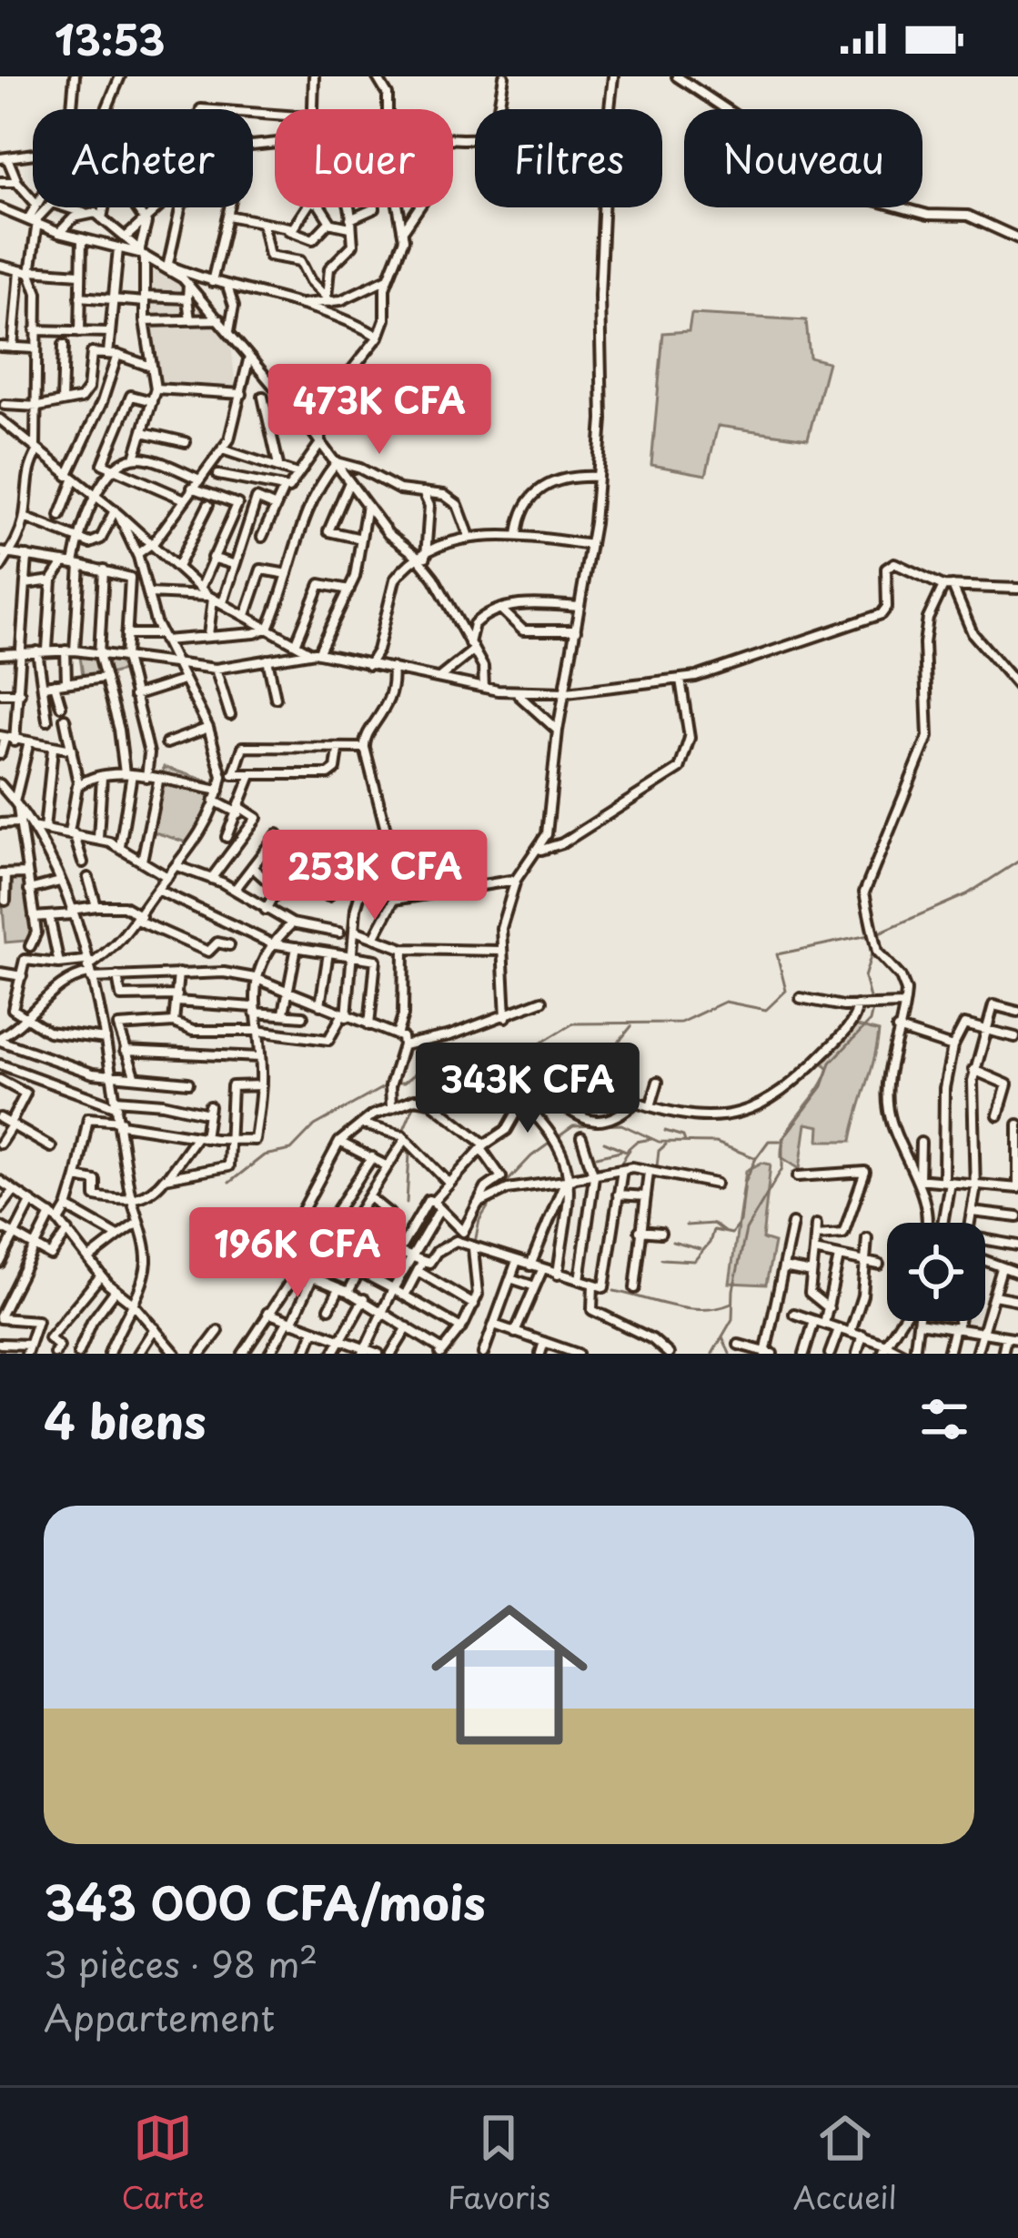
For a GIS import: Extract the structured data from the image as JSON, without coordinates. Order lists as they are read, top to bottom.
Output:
{
  "page": {
    "status": "13:53",
    "chip": [
      "Acheter",
      "Louer",
      "Filtres",
      "Nouveau"
    ],
    "price": [
      "473K CFA",
      "253K CFA",
      "343K CFA",
      "196K CFA"
    ],
    "heading": "4 biens",
    "list": [
      {
        "name": "343 000 CFA/mois",
        "note": "3 pièces · 98 m² · Appartement"
      }
    ],
    "tabs": ["Carte", "Favoris", "Accueil"]
  }
}
